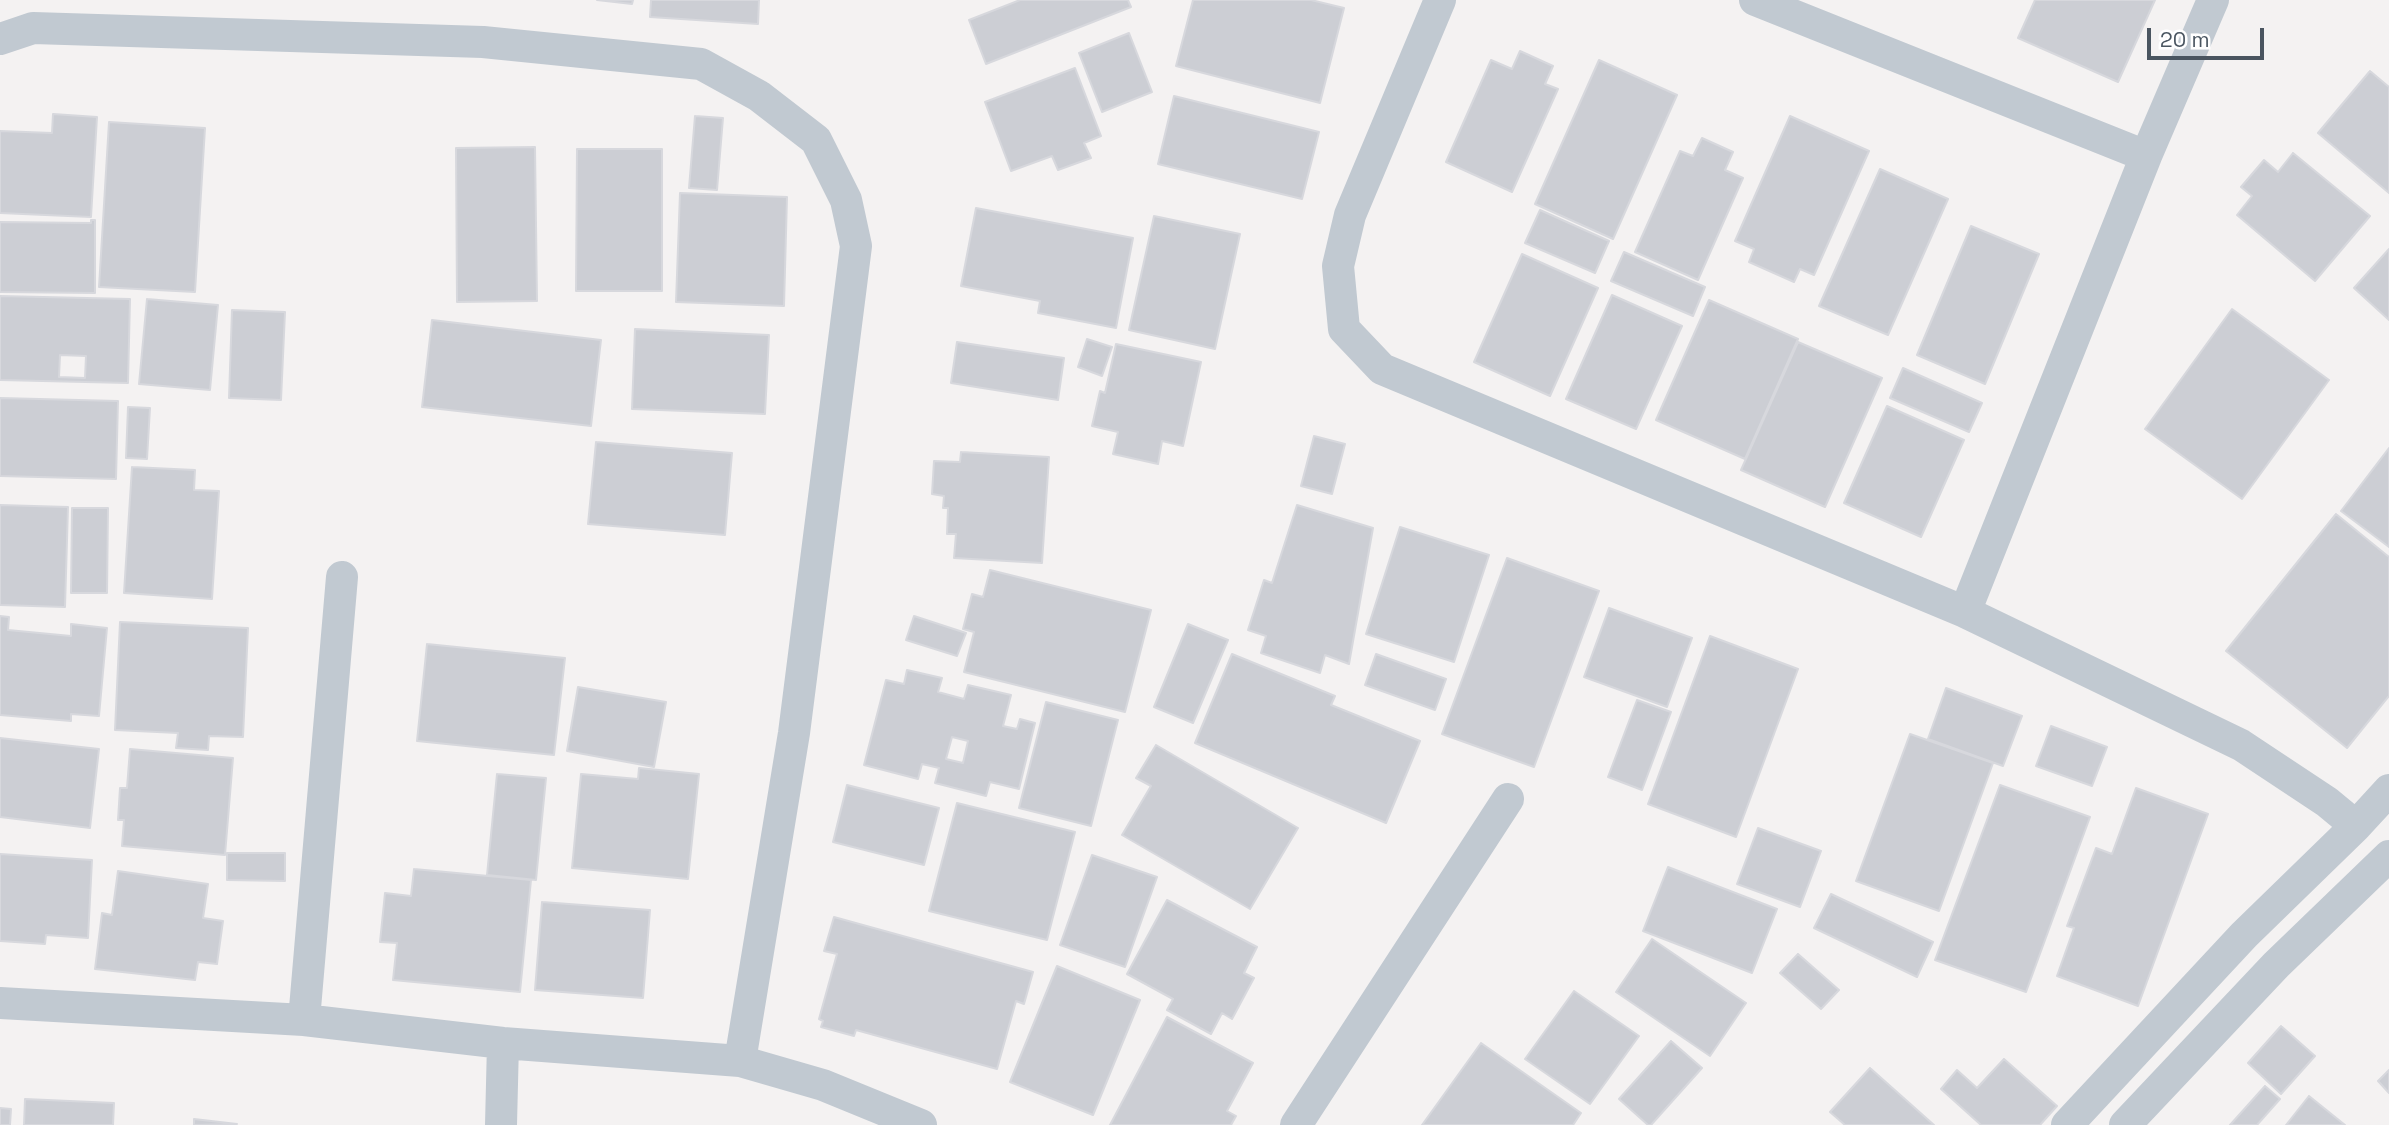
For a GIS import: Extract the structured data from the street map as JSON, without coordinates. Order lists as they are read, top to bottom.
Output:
{
  "scale_bar": "20 m"
}
